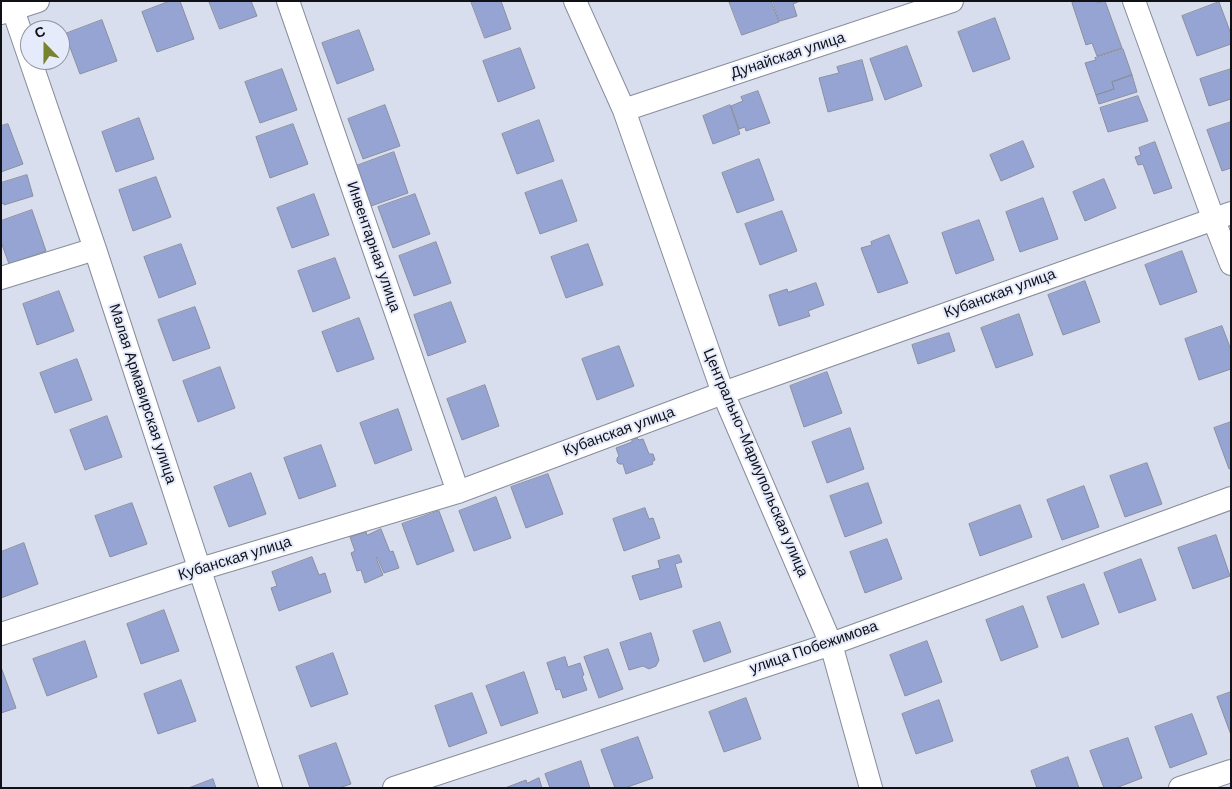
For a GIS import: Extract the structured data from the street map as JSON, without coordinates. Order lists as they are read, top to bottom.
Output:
{
  "streets": {
    "street": [
      "Дунайская улица",
      "Инвентарная улица",
      "Кубанская улица",
      "Малая Армавирская улица",
      "Центрально-Мариупольская улица",
      "улица Побежимова"
    ]
  },
  "crossings": [
    ["Дунайская улица", "Центрально-Мариупольская улица"],
    ["Инвентарная улица", "Кубанская улица"],
    ["Кубанская улица", "Малая Армавирская улица"],
    ["Кубанская улица", "Центрально-Мариупольская улица"],
    ["Центрально-Мариупольская улица", "улица Побежимова"]
  ],
  "north": "top"
}
